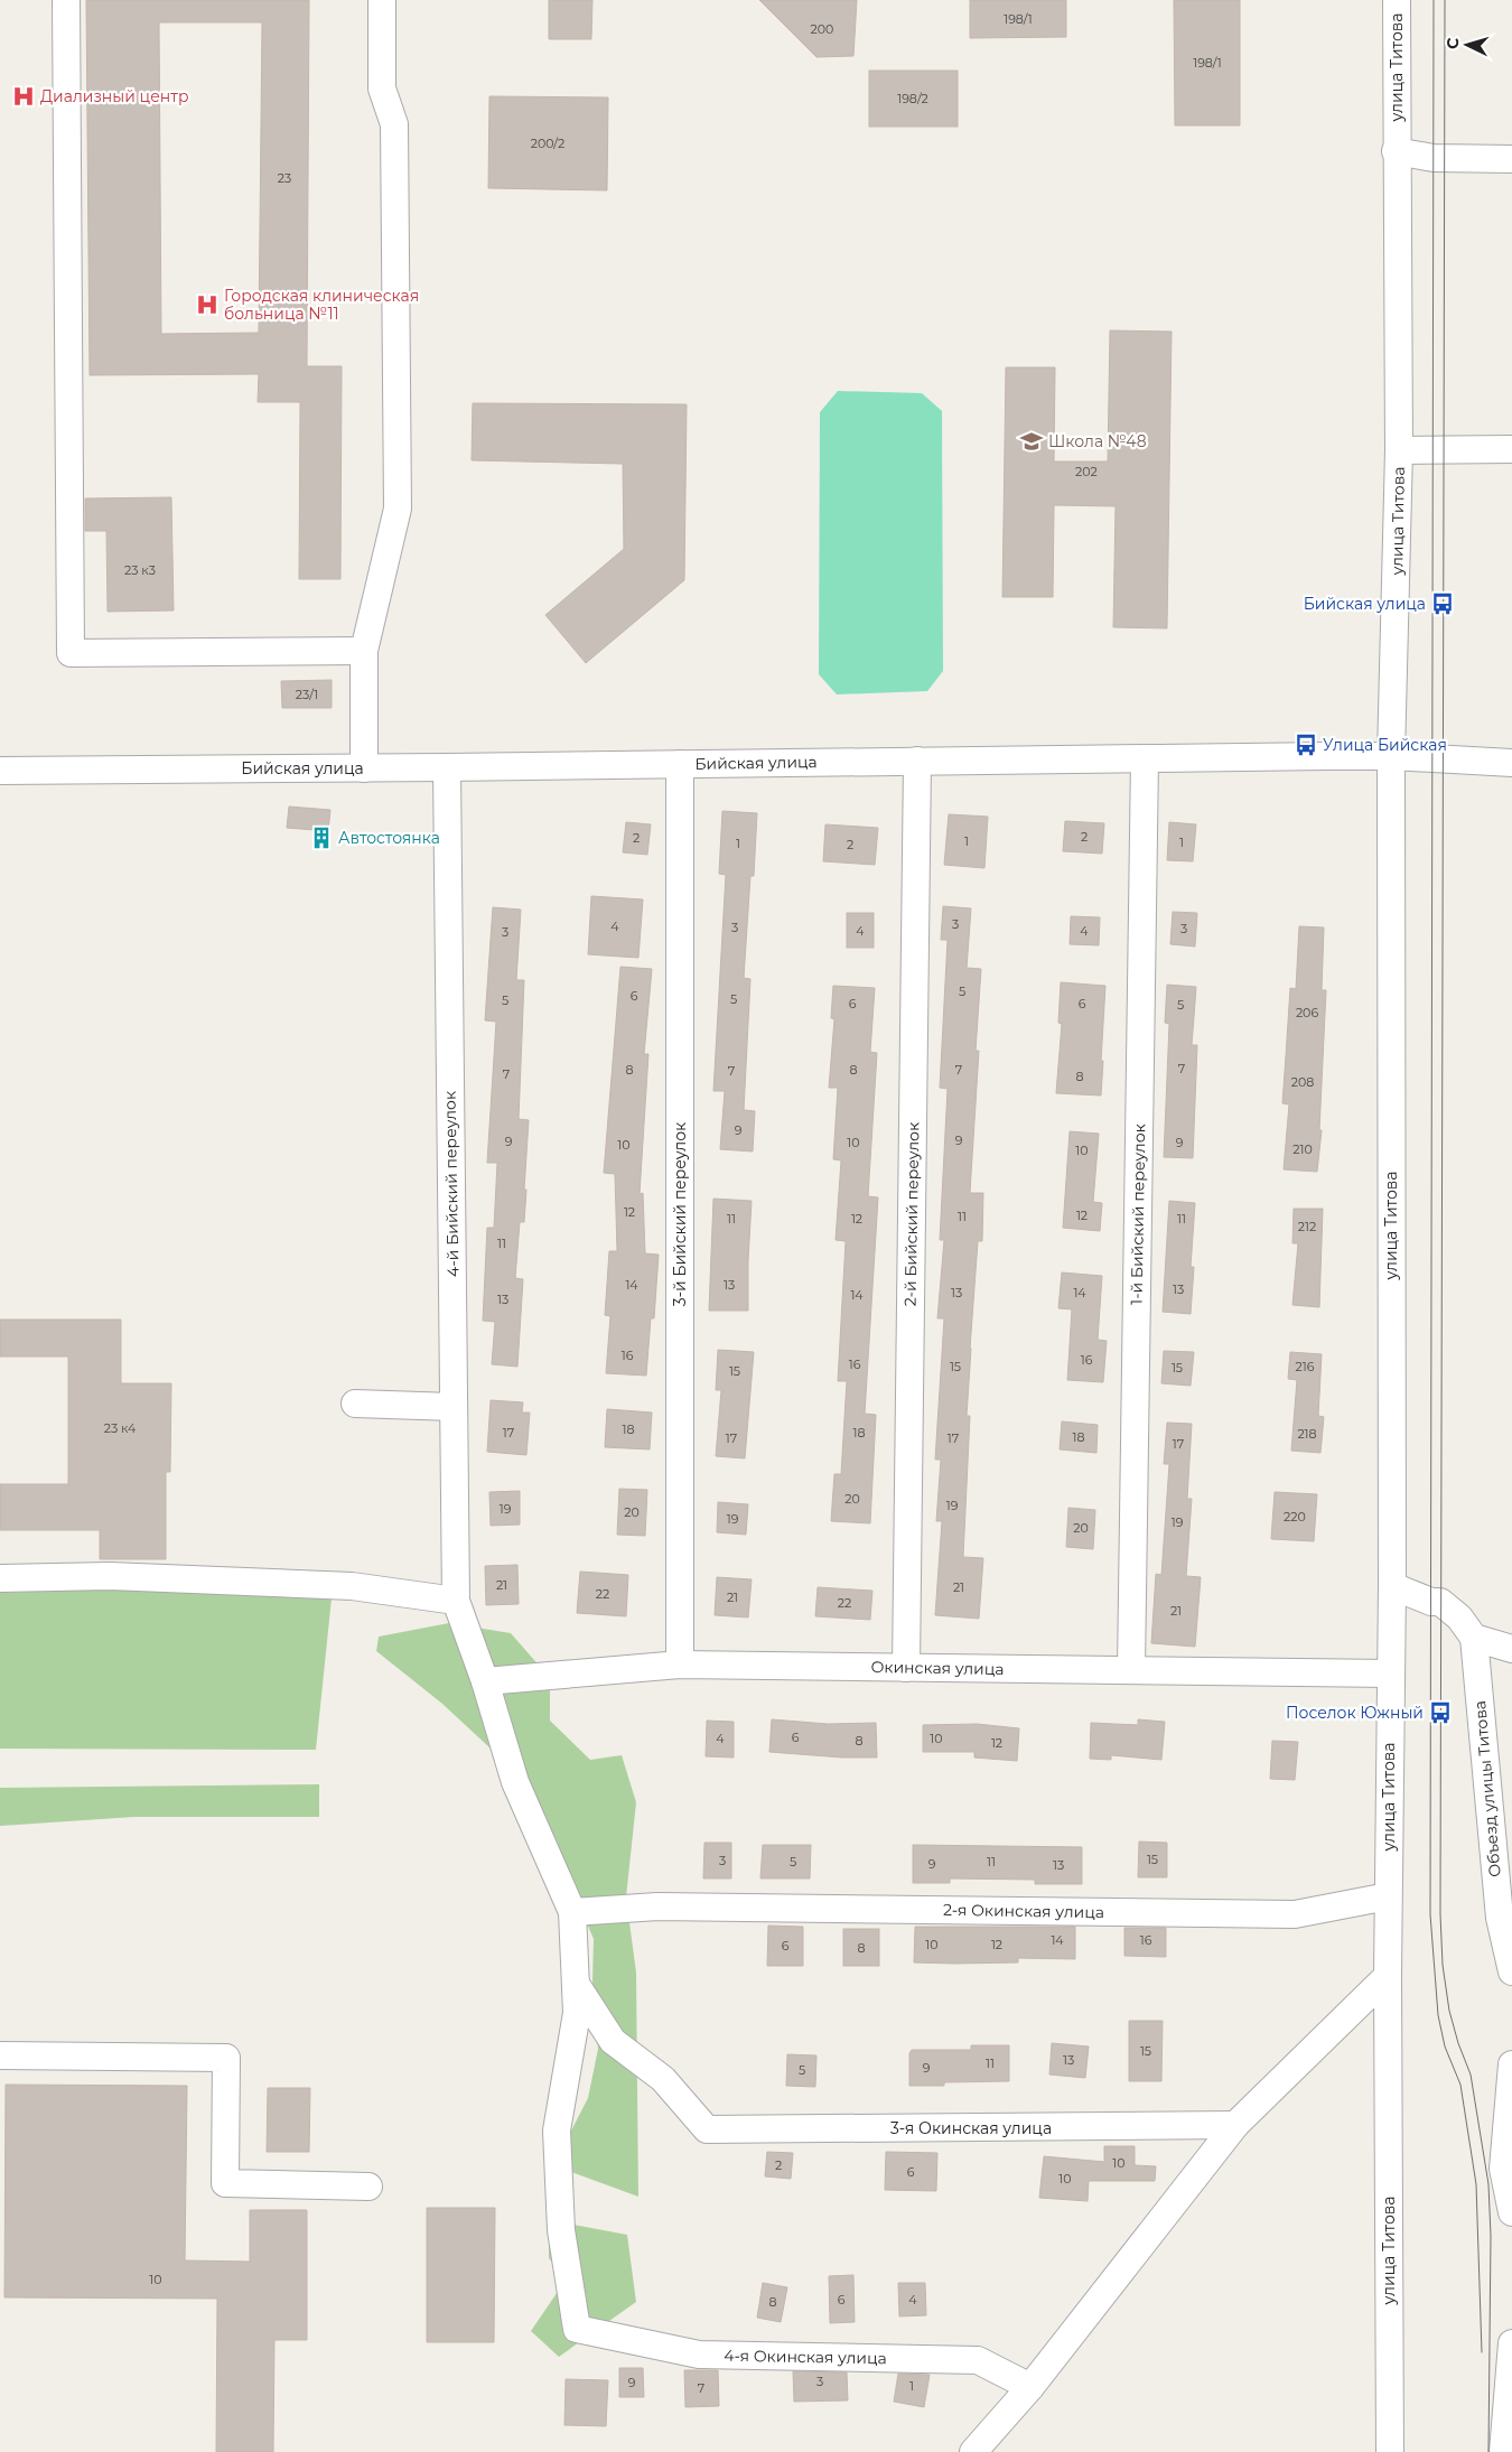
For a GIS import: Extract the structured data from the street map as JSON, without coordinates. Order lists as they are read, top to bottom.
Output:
{
  "streets": {
    "street": [
      "улица Титова",
      "Бийская улица",
      "4-й Бийский переулок",
      "3-й Бийский переулок",
      "2-й Бийский переулок",
      "1-й Бийский переулок",
      "Окинская улица",
      "Объезд улицы Титова",
      "2-я Окинская улица",
      "3-я Окинская улица",
      "4-я Окинская улица"
    ]
  },
  "crossings": [
    ["улица Титова", "Бийская улица"],
    ["улица Титова", "Окинская улица"],
    ["улица Титова", "2-я Окинская улица"],
    ["Бийская улица", "4-й Бийский переулок"],
    ["Бийская улица", "3-й Бийский переулок"],
    ["Бийская улица", "2-й Бийский переулок"],
    ["Бийская улица", "1-й Бийский переулок"],
    ["4-й Бийский переулок", "Окинская улица"],
    ["4-й Бийский переулок", "2-я Окинская улица"],
    ["3-й Бийский переулок", "Окинская улица"],
    ["2-й Бийский переулок", "Окинская улица"],
    ["1-й Бийский переулок", "Окинская улица"],
    ["3-я Окинская улица", "4-я Окинская улица"]
  ],
  "places": {
    "hospital": ["Диализный центр", "Городская клиническая больница №11"],
    "school or university": ["Школа №48"],
    "bus stop": ["Бийская улица", "Улица Бийская", "Поселок Южный"],
    "building": ["Автостоянка"]
  },
  "house_numbers": [
    "198/1",
    "200",
    "198/1",
    "198/2",
    "200/2",
    "23",
    "202",
    "23 к3",
    "23/1",
    "2",
    "2",
    "1",
    "1",
    "1",
    "2",
    "3",
    "4",
    "3",
    "3",
    "4",
    "4",
    "3",
    "5",
    "6",
    "5",
    "5",
    "6",
    "6",
    "5",
    "206",
    "7",
    "8",
    "8",
    "7",
    "7",
    "7",
    "8",
    "208",
    "9",
    "9",
    "9",
    "10",
    "9",
    "10",
    "210",
    "10",
    "12",
    "12",
    "11",
    "11",
    "12",
    "11",
    "212",
    "11",
    "14",
    "13",
    "13",
    "13",
    "14",
    "14",
    "13",
    "16",
    "16",
    "16",
    "15",
    "216",
    "15",
    "15",
    "23 к4",
    "18",
    "17",
    "18",
    "218",
    "18",
    "17",
    "17",
    "17",
    "20",
    "19",
    "19",
    "20",
    "220",
    "19",
    "19",
    "20",
    "21",
    "21",
    "22",
    "21",
    "22",
    "21",
    "6",
    "4",
    "10",
    "8",
    "12",
    "15",
    "3",
    "5",
    "11",
    "9",
    "13",
    "14",
    "16",
    "10",
    "12",
    "6",
    "8",
    "15",
    "13",
    "11",
    "9",
    "5",
    "10",
    "2",
    "6",
    "10",
    "10",
    "6",
    "4",
    "8",
    "3",
    "9",
    "1",
    "7"
  ],
  "north": "left"
}
